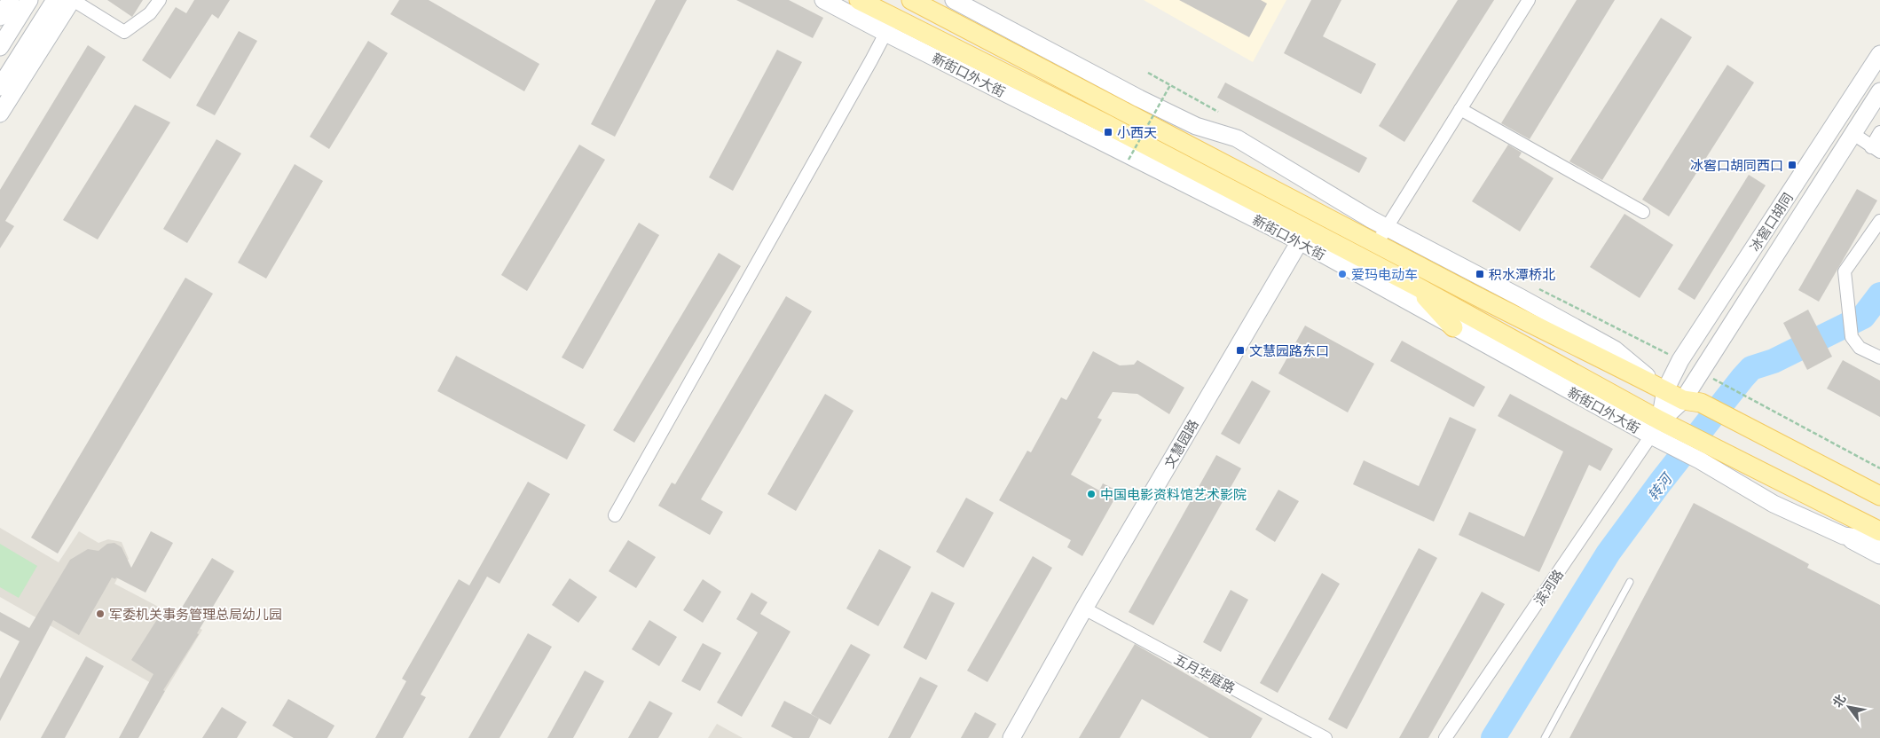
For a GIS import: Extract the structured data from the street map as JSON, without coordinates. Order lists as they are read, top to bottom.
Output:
{
  "streets": {
    "main road": ["新街口外大街"],
    "street": [
      "冰窖口胡同",
      "文慧园路",
      "滨河路",
      "五月华庭路"
    ]
  },
  "crossings": [
    ["新街口外大街", "冰窖口胡同"],
    ["新街口外大街", "文慧园路"],
    ["新街口外大街", "滨河路"],
    ["冰窖口胡同", "滨河路"],
    ["文慧园路", "五月华庭路"]
  ],
  "water": ["转河"],
  "places": {
    "transit": [
      "小西天",
      "冰窖口胡同西口",
      "积水潭桥北",
      "文慧园路东口"
    ],
    "other": ["爱玛电动车", "中国电影资料馆艺术影院", "军委机关事务管理总局幼儿园"]
  },
  "north": "top left"
}
